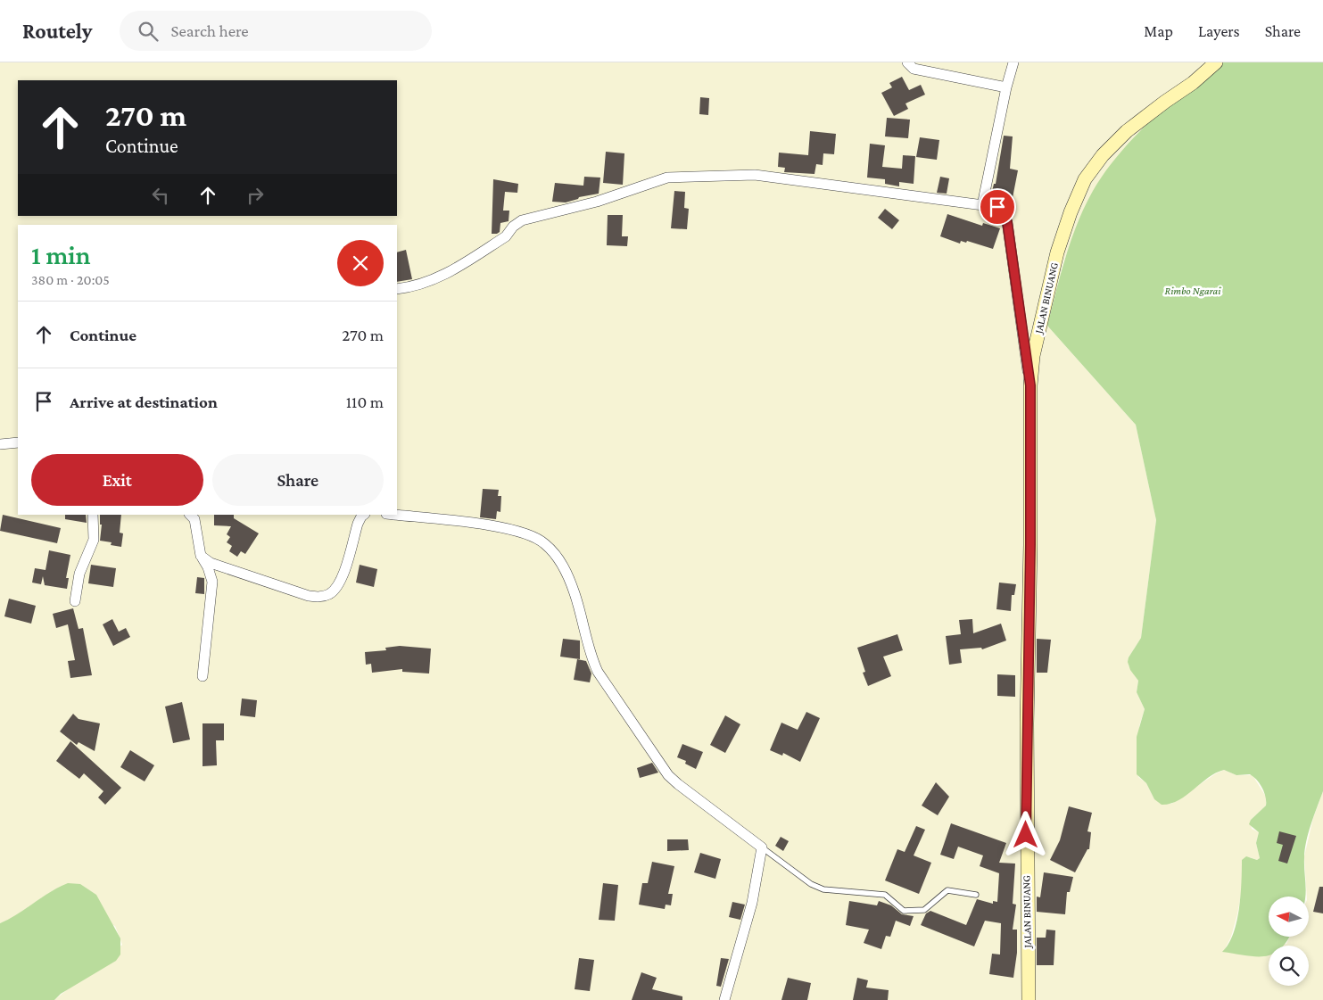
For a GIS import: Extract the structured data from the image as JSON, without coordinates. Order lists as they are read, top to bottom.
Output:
{
  "streets": {
    "main road": ["JALAN BINUANG"]
  },
  "parks": ["Rimbo Ngarai"],
  "north": "left",
  "page": {
    "header": "Routely",
    "search": "Search here",
    "nav": ["Map", "Layers", "Share"],
    "turn": ["270 m", "Continue"],
    "heading": ["1 min", "380 m · 20:05"],
    "list": [
      {
        "name": "Continue",
        "value": "270 m"
      },
      {
        "name": "Arrive at destination",
        "value": "110 m"
      }
    ],
    "buttons": ["Exit", "Share"]
  }
}
